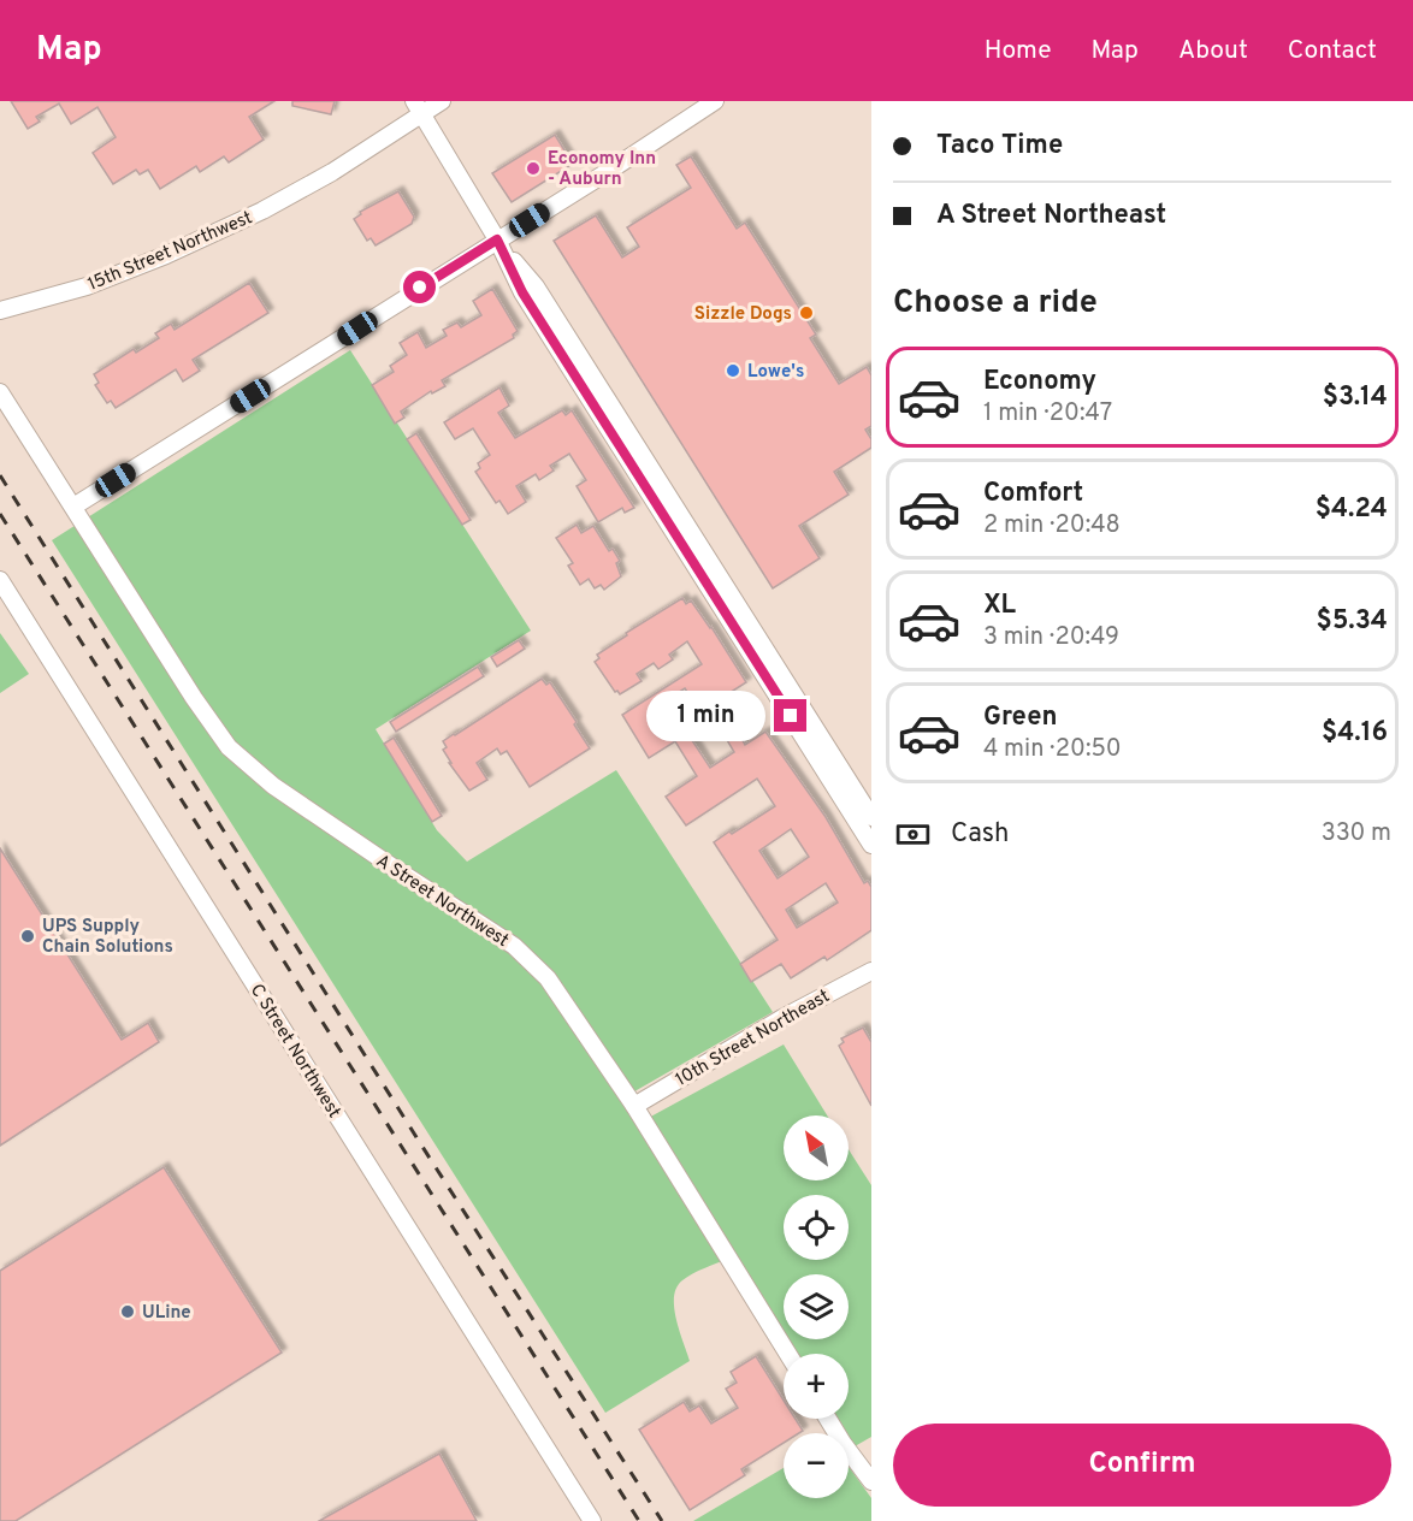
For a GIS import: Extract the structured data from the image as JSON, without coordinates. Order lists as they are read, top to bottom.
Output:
{
  "streets": {
    "street": [
      "15th Street Northwest",
      "A Street Northwest",
      "10th Street Northeast",
      "C Street Northwest"
    ]
  },
  "crossings": [
    ["A Street Northwest", "10th Street Northeast"]
  ],
  "places": [
    "Economy Inn - Auburn",
    "Sizzle Dogs",
    "Lowe's",
    "UPS Supply Chain Solutions",
    "ULine"
  ],
  "north": "top left",
  "page": {
    "header": "Map",
    "nav": [
      "Home",
      "Map",
      "About",
      "Contact"
    ],
    "banner": ["Taco Time", "A Street Northeast"],
    "heading": "Choose a ride",
    "list": [
      {
        "name": "Economy",
        "note": "1 min · 20:47",
        "value": "$3.14"
      },
      {
        "name": "Comfort",
        "note": "2 min · 20:48",
        "value": "$4.24"
      },
      {
        "name": "XL",
        "note": "3 min · 20:49",
        "value": "$5.34"
      },
      {
        "name": "Green",
        "note": "4 min · 20:50",
        "value": "$4.16"
      }
    ],
    "bubble": "1 min",
    "pay": ["Cash", "330 m"],
    "map_buttons": ["+", "−"],
    "buttons": "Confirm"
  }
}
